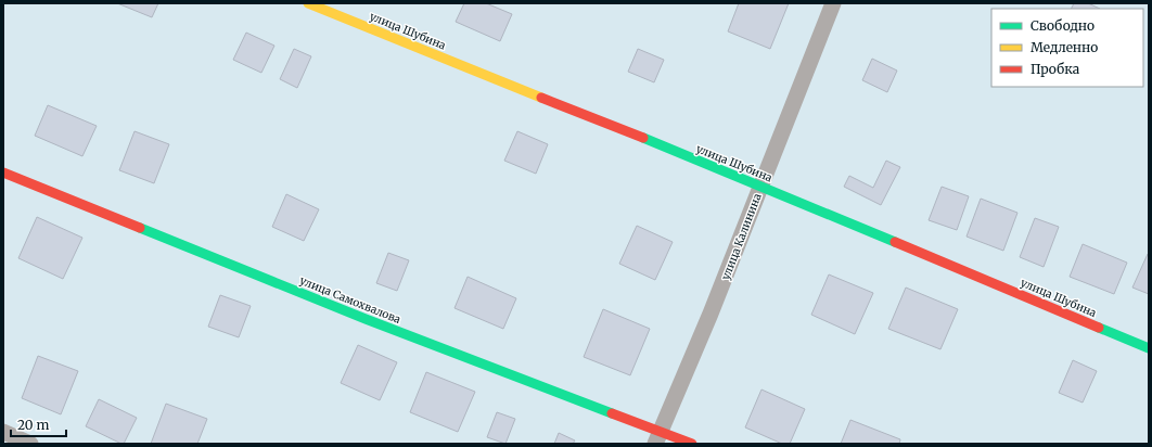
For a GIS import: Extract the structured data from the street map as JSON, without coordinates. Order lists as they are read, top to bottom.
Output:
{
  "streets": {
    "street": ["улица Шубина", "улица Калинина", "улица Самохвалова"]
  },
  "crossings": [
    ["улица Шубина", "улица Калинина"],
    ["улица Калинина", "улица Самохвалова"]
  ],
  "legend": ["Свободно", "Медленно", "Пробка"],
  "scale_bar": "20 m"
}
